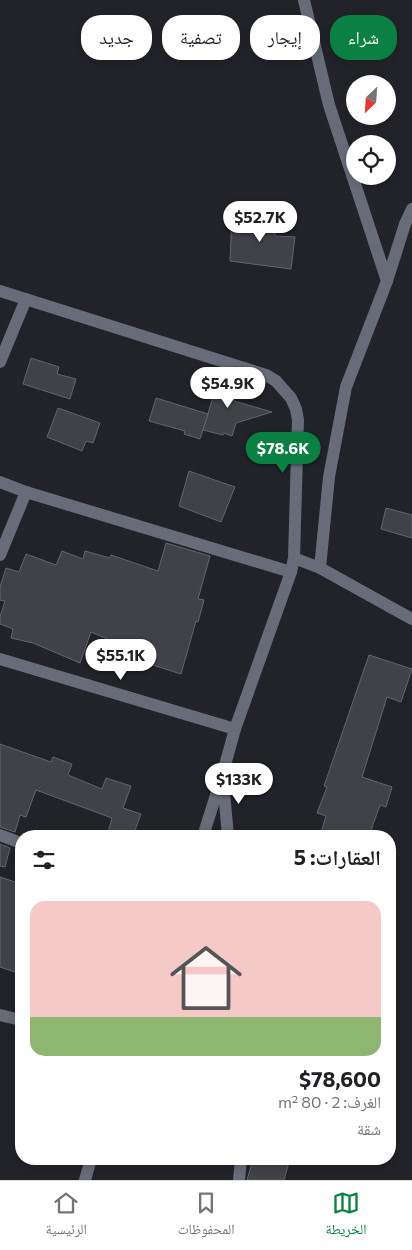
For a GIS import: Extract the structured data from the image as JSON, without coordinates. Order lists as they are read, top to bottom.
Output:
{
  "north": "bottom left",
  "page": {
    "chip": [
      "شراء",
      "إيجار",
      "تصفية",
      "جديد"
    ],
    "price": [
      "$52.7K",
      "$54.9K",
      "$78.6K",
      "$55.1K",
      "$133K"
    ],
    "heading": "العقارات: 5",
    "list": [
      {
        "name": "$78,600",
        "note": "الغرف: 2 · 80 m² · شقة"
      }
    ],
    "tabs": ["الخريطة", "المحفوظات", "الرئيسية"]
  }
}
